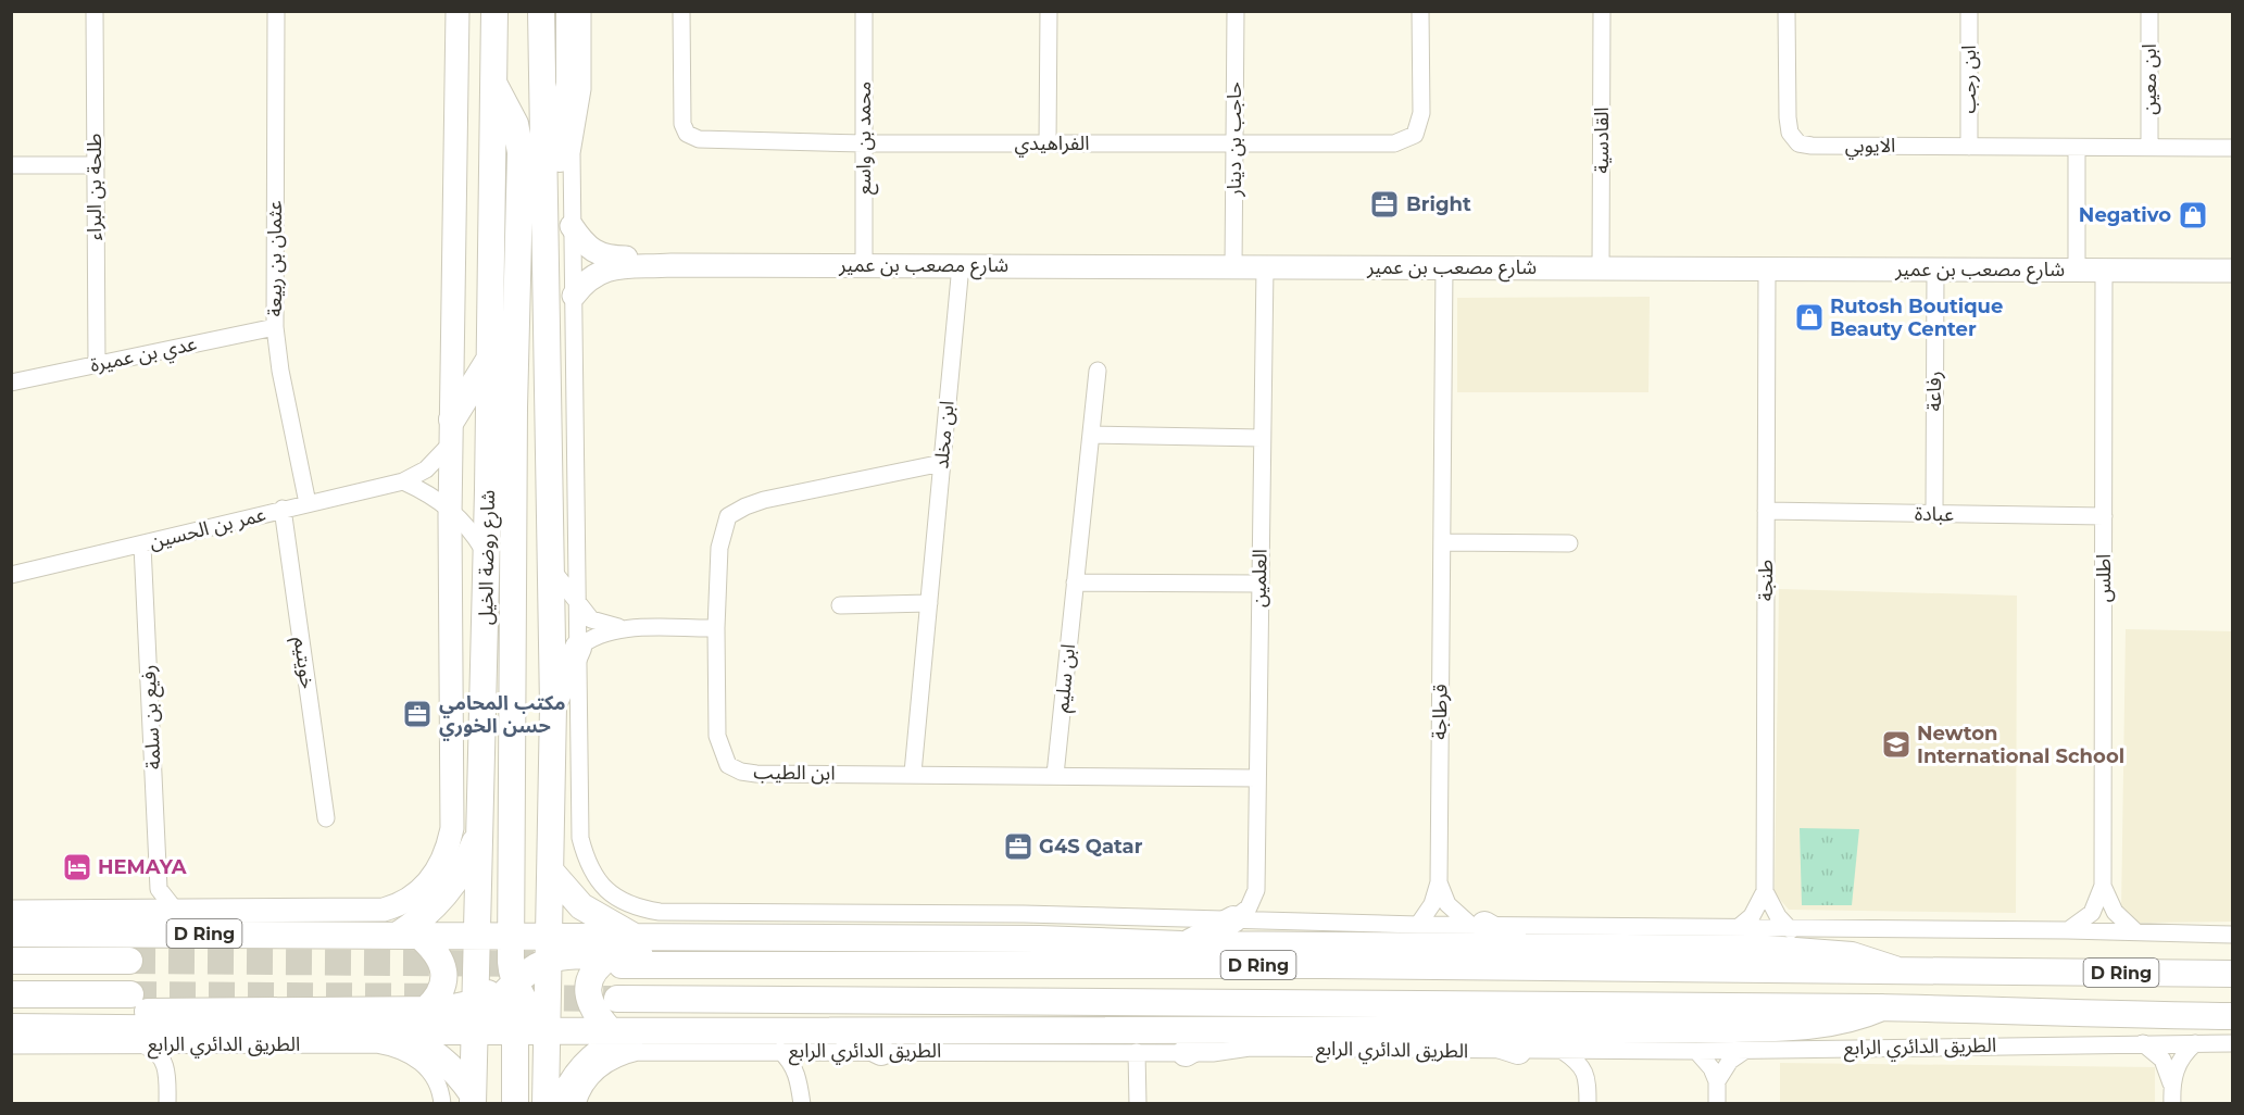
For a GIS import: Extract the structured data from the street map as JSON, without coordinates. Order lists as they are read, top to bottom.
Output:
{
  "streets": {
    "main road": ["شارع روضة الخيل", "D Ring", "الطريق الدائري الرابع"],
    "street": [
      "ابن رجب",
      "ابن معين",
      "محمد بن واسع",
      "حاجب بن دينار",
      "القادسية",
      "الفراهيدي",
      "الايوبي",
      "طلحة بن البراء",
      "عثمان بن ربيعة",
      "شارع مصعب بن عمير",
      "عدي بن عميرة",
      "رفاعة",
      "ابن مخلد",
      "عبادة",
      "عمر بن الحسين",
      "العلمين",
      "اطلس",
      "طنجة",
      "خويتيم",
      "ابن سليم",
      "قرطاجة",
      "رفيع بن سلمة",
      "ابن الطيب"
    ]
  },
  "crossings": [
    ["ابن رجب", "الايوبي"],
    ["ابن معين", "الايوبي"],
    ["محمد بن واسع", "الفراهيدي"],
    ["محمد بن واسع", "شارع مصعب بن عمير"],
    ["حاجب بن دينار", "الفراهيدي"],
    ["حاجب بن دينار", "شارع مصعب بن عمير"],
    ["القادسية", "شارع مصعب بن عمير"],
    ["طلحة بن البراء", "عدي بن عميرة"],
    ["عثمان بن ربيعة", "عدي بن عميرة"],
    ["عثمان بن ربيعة", "عمر بن الحسين"],
    ["شارع مصعب بن عمير", "رفاعة"],
    ["شارع مصعب بن عمير", "ابن مخلد"],
    ["شارع مصعب بن عمير", "العلمين"],
    ["شارع مصعب بن عمير", "اطلس"],
    ["شارع مصعب بن عمير", "طنجة"],
    ["شارع مصعب بن عمير", "قرطاجة"],
    ["رفاعة", "عبادة"],
    ["ابن مخلد", "ابن الطيب"],
    ["عبادة", "اطلس"],
    ["عبادة", "طنجة"],
    ["عمر بن الحسين", "شارع روضة الخيل"],
    ["عمر بن الحسين", "خويتيم"],
    ["عمر بن الحسين", "رفيع بن سلمة"],
    ["شارع روضة الخيل", "D Ring"],
    ["العلمين", "ابن الطيب"],
    ["ابن سليم", "ابن الطيب"],
    ["D Ring", "الطريق الدائري الرابع"]
  ],
  "places": {
    "office": ["Bright", "مكتب المحامي حسن الخوري", "G4S Qatar"],
    "shop": ["Negativo", "Rutosh Boutique Beauty Center"],
    "school or university": ["Newton International School"],
    "hotel": ["HEMAYA"]
  }
}
